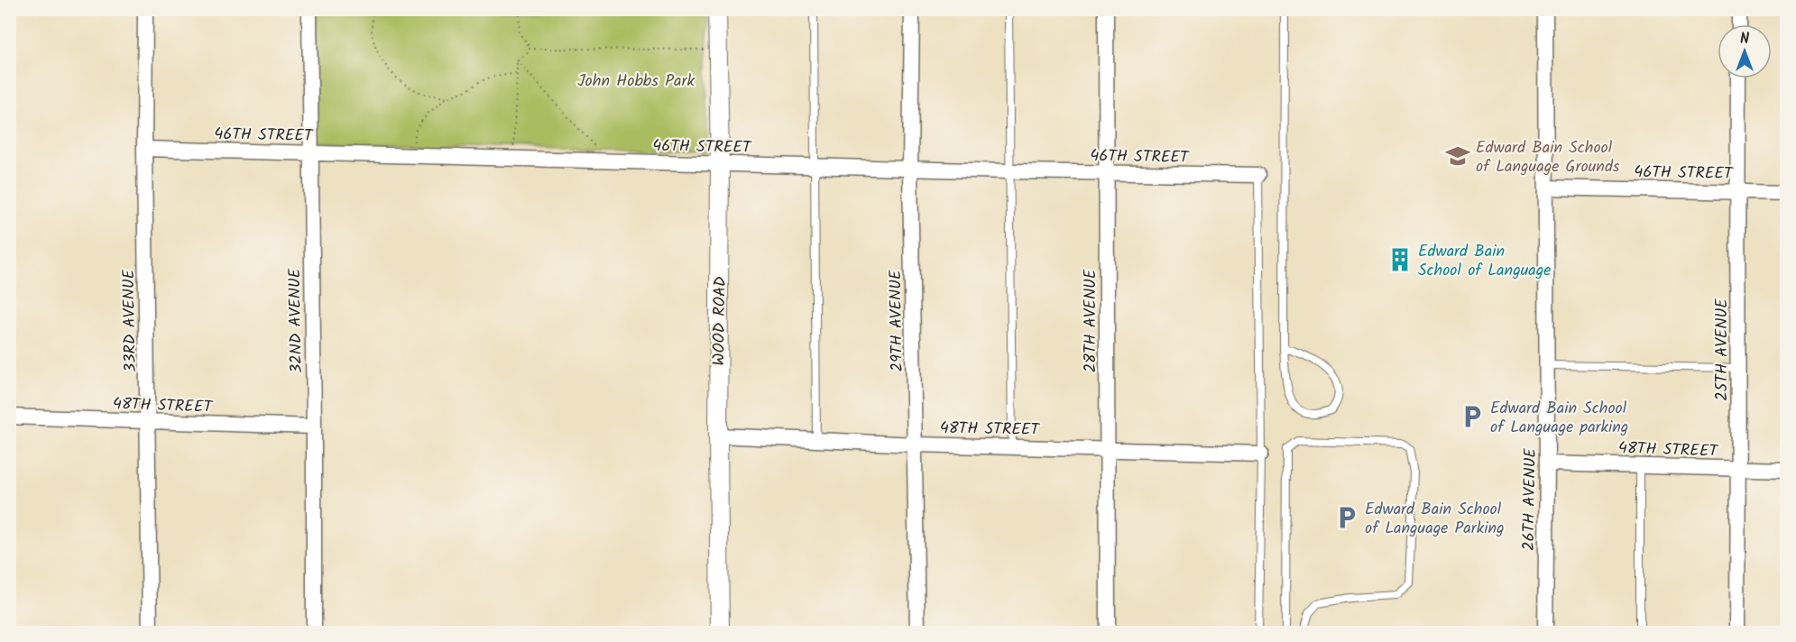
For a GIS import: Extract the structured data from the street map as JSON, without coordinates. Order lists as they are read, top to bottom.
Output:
{
  "streets": {
    "street": [
      "46TH STREET",
      "33RD AVENUE",
      "32ND AVENUE",
      "WOOD ROAD",
      "29TH AVENUE",
      "28TH AVENUE",
      "25TH AVENUE",
      "48TH STREET",
      "26TH AVENUE"
    ]
  },
  "crossings": [
    ["46TH STREET", "33RD AVENUE"],
    ["46TH STREET", "32ND AVENUE"],
    ["46TH STREET", "WOOD ROAD"],
    ["46TH STREET", "29TH AVENUE"],
    ["46TH STREET", "28TH AVENUE"],
    ["46TH STREET", "25TH AVENUE"],
    ["46TH STREET", "26TH AVENUE"],
    ["33RD AVENUE", "48TH STREET"],
    ["32ND AVENUE", "48TH STREET"],
    ["WOOD ROAD", "48TH STREET"],
    ["29TH AVENUE", "48TH STREET"],
    ["28TH AVENUE", "48TH STREET"],
    ["25TH AVENUE", "48TH STREET"],
    ["48TH STREET", "26TH AVENUE"]
  ],
  "parks": ["John Hobbs Park"],
  "places": {
    "school or university": ["Edward Bain School of Language Grounds"],
    "building": ["Edward Bain School of Language"],
    "parking": ["Edward Bain School of Language parking", "Edward Bain School of Language Parking"]
  },
  "north": "top"
}
